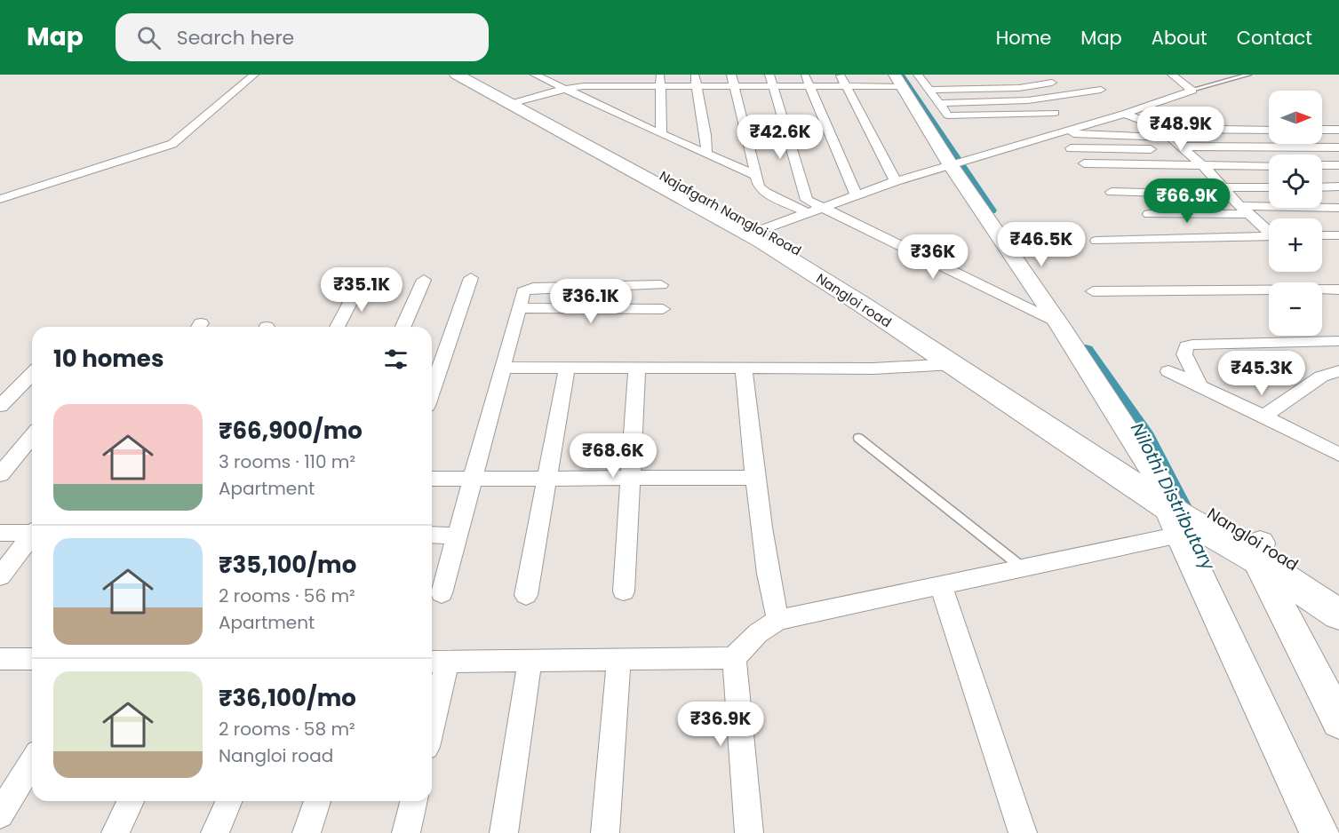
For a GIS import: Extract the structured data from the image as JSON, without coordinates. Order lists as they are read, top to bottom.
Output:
{
  "streets": {
    "main road": ["Najafgarh Nangloi Road", "Nangloi road"]
  },
  "crossings": [
    ["Najafgarh Nangloi Road", "Nangloi road"]
  ],
  "water": ["Nilothi Distributary"],
  "north": "right",
  "page": {
    "header": "Map",
    "search": "Search here",
    "nav": [
      "Home",
      "Map",
      "About",
      "Contact"
    ],
    "map_buttons": ["+", "−"],
    "price": [
      "₹48.9K",
      "₹42.6K",
      "₹66.9K",
      "₹46.5K",
      "₹36K",
      "₹35.1K",
      "₹36.1K",
      "₹45.3K",
      "₹68.6K",
      "₹36.9K"
    ],
    "heading": "10 homes",
    "list": [
      {
        "name": "₹66,900/mo",
        "note": "3 rooms · 110 m² · Apartment"
      },
      {
        "name": "₹35,100/mo",
        "note": "2 rooms · 56 m² · Apartment"
      },
      {
        "name": "₹36,100/mo",
        "note": "2 rooms · 58 m² · Nangloi road"
      }
    ]
  }
}
